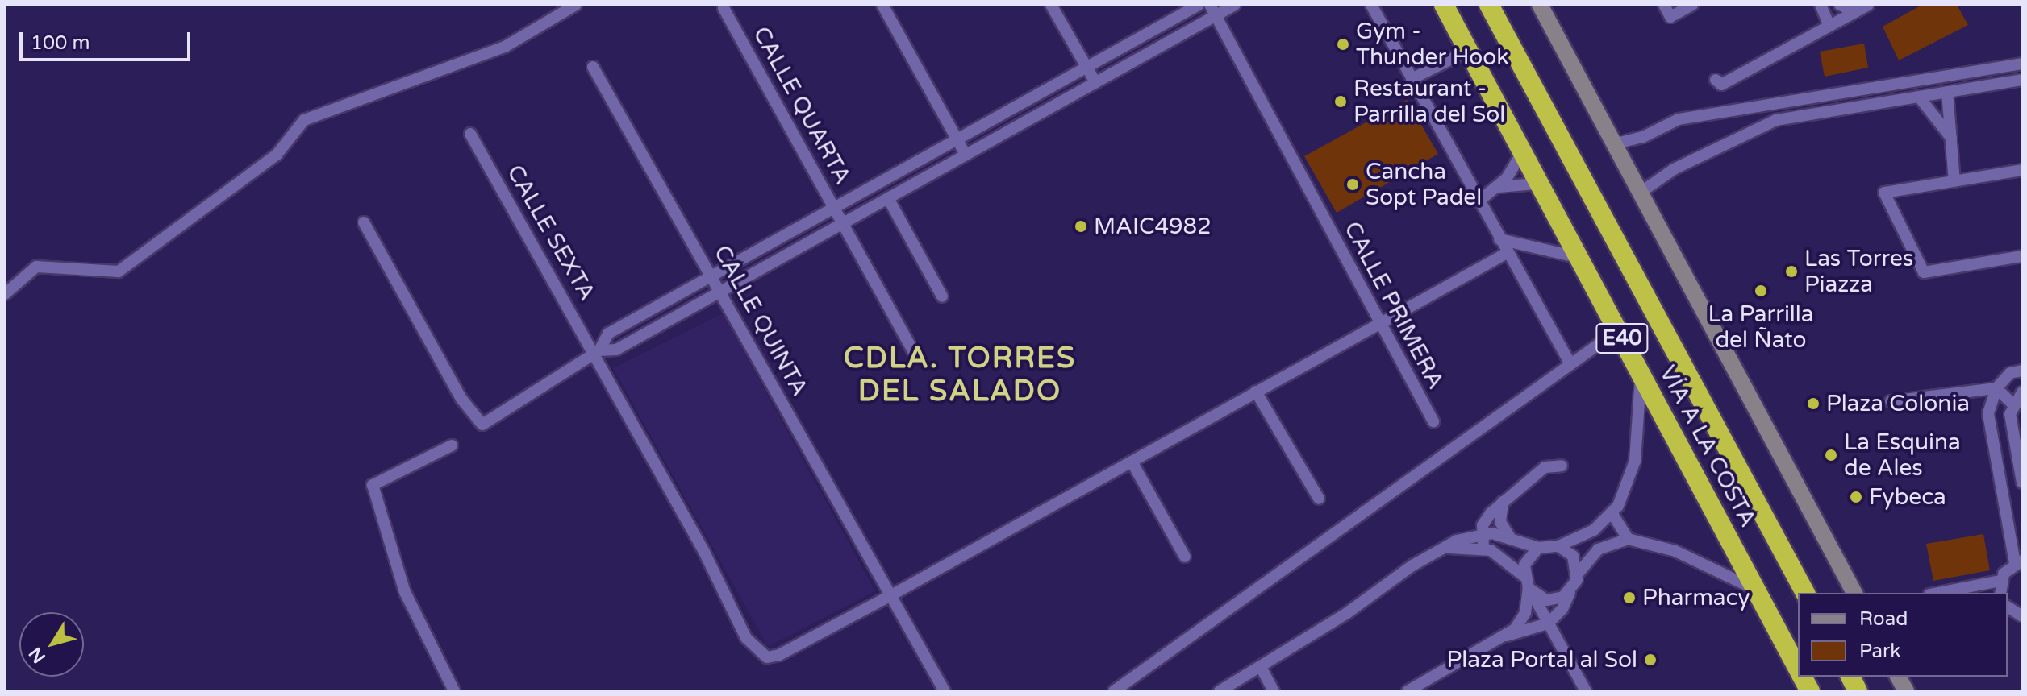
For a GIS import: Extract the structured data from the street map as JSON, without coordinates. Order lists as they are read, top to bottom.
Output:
{
  "streets": {
    "highway": ["E40", "VÍA A LA COSTA"],
    "street": [
      "CALLE QUARTA",
      "CALLE SEXTA",
      "CALLE PRIMERA",
      "CALLE QUINTA"
    ]
  },
  "crossings": [
    ["CALLE SEXTA", "CALLE QUINTA"]
  ],
  "districts": ["CDLA. TORRES DEL SALADO"],
  "places": [
    "Gym - Thunder Hook",
    "Restaurant - Parrilla del Sol",
    "Cancha Sopt Padel",
    "MAIC4982",
    "Las Torres Piazza",
    "La Parrilla del Ñato",
    "Plaza Colonia",
    "La Esquina de Ales",
    "Fybeca",
    "Pharmacy",
    "Plaza Portal al Sol"
  ],
  "legend": ["Road", "Park"],
  "scale_bar": "100 m",
  "north": "bottom left"
}
